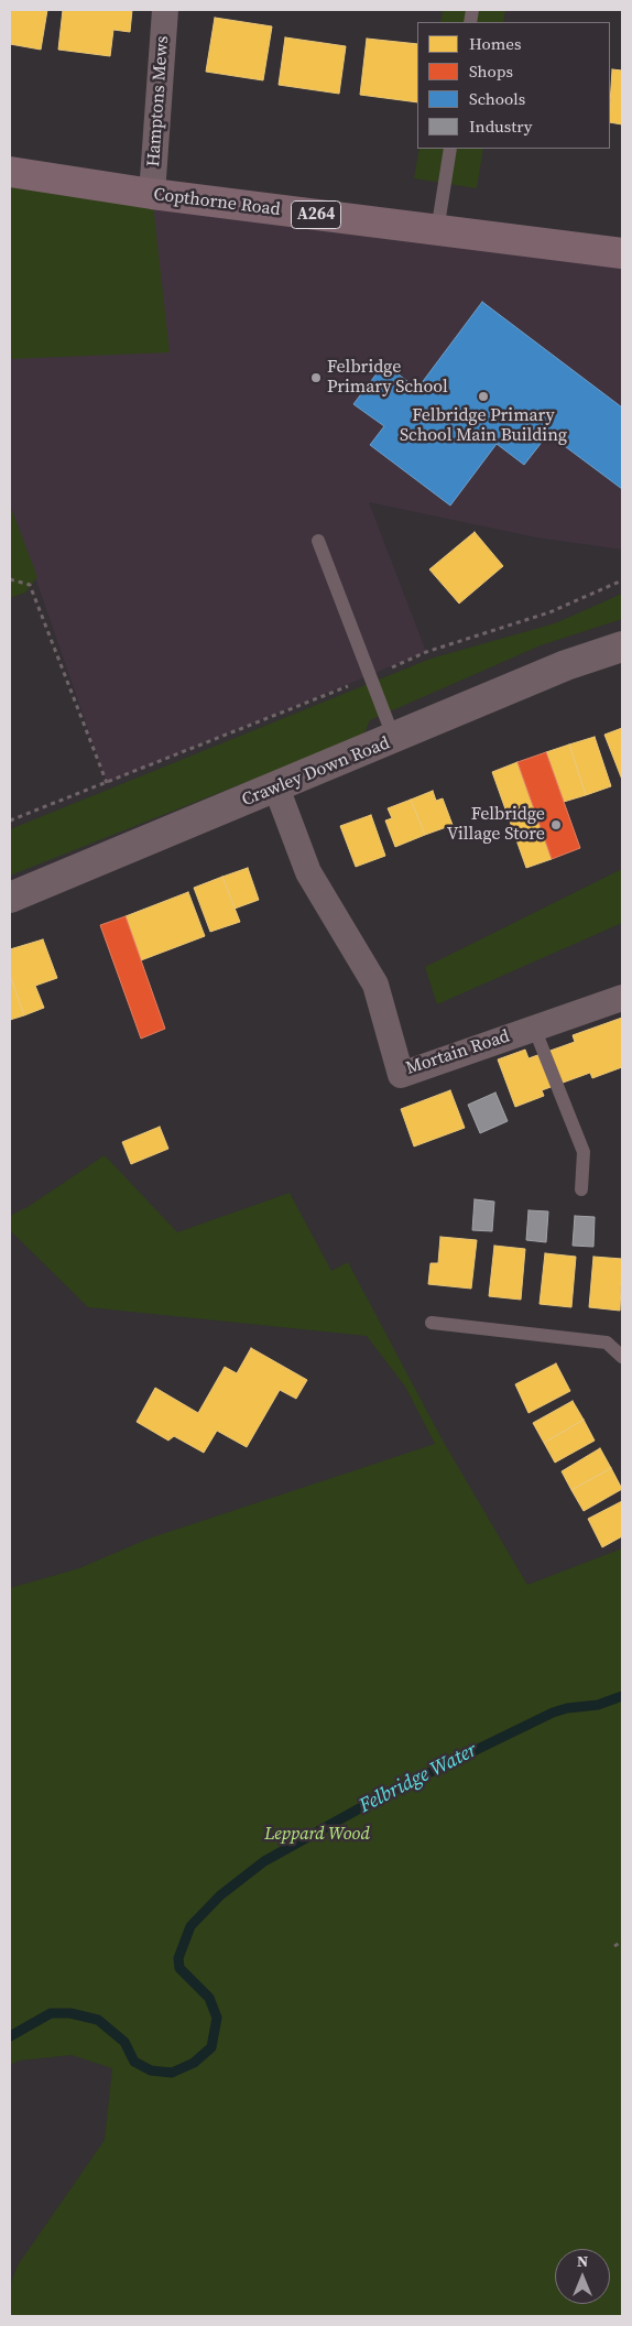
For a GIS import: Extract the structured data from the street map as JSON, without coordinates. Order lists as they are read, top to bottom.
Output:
{
  "streets": {
    "highway": ["Copthorne Road", "A264"],
    "street": ["Hamptons Mews", "Crawley Down Road", "Mortain Road"]
  },
  "crossings": [
    ["Hamptons Mews", "Copthorne Road"],
    ["Crawley Down Road", "Mortain Road"]
  ],
  "water": ["Felbridge Water"],
  "parks": ["Leppard Wood"],
  "places": ["Felbridge Primary School", "Felbridge Primary School Main Building", "Felbridge Village Store"],
  "legend": [
    "Homes",
    "Shops",
    "Schools",
    "Industry"
  ],
  "north": "top"
}
